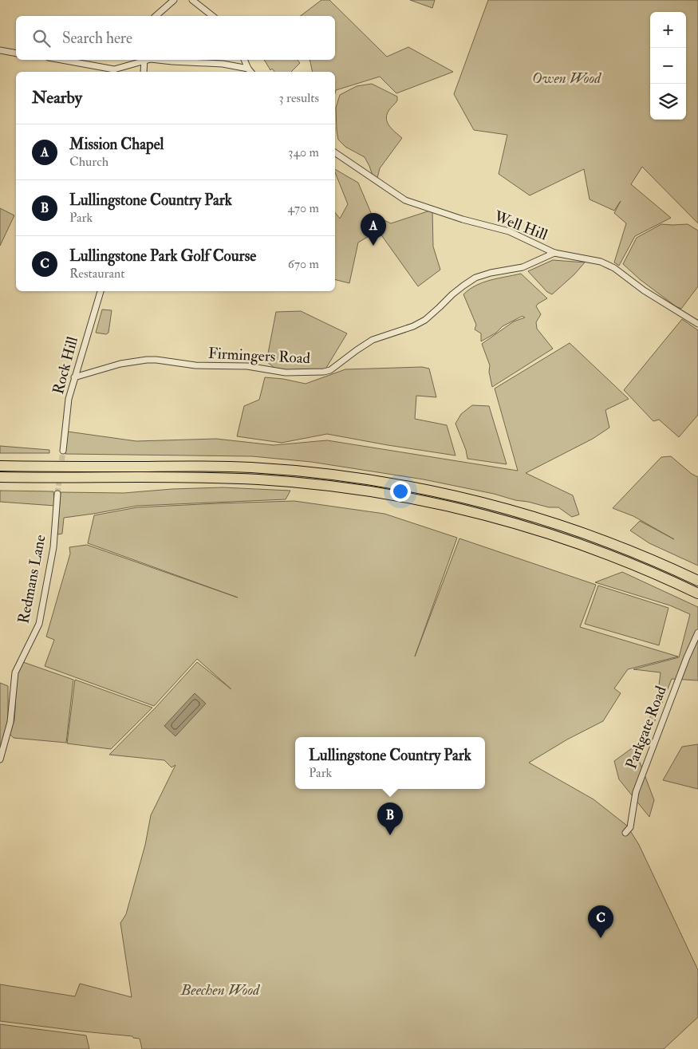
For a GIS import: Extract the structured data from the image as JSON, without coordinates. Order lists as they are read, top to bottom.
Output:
{
  "streets": {
    "street": [
      "Well Hill",
      "Firmingers Road",
      "Rock Hill",
      "Redmans Lane",
      "Parkgate Road"
    ]
  },
  "crossings": [
    ["Well Hill", "Firmingers Road"],
    ["Firmingers Road", "Rock Hill"]
  ],
  "parks": ["Owen Wood", "Beechen Wood"],
  "page": {
    "map_buttons": ["+", "−"],
    "search": "Search here",
    "heading": ["Nearby", "3 results"],
    "list": [
      {
        "mark": "A",
        "name": "Mission Chapel",
        "note": "Church",
        "value": "340 m"
      },
      {
        "mark": "B",
        "name": "Lullingstone Country Park",
        "note": "Park",
        "value": "470 m"
      },
      {
        "mark": "C",
        "name": "Lullingstone Park Golf Course",
        "note": "Restaurant",
        "value": "670 m"
      }
    ],
    "pins": ["A", "B", "C"],
    "popup": ["Lullingstone Country Park", "Park"]
  }
}
